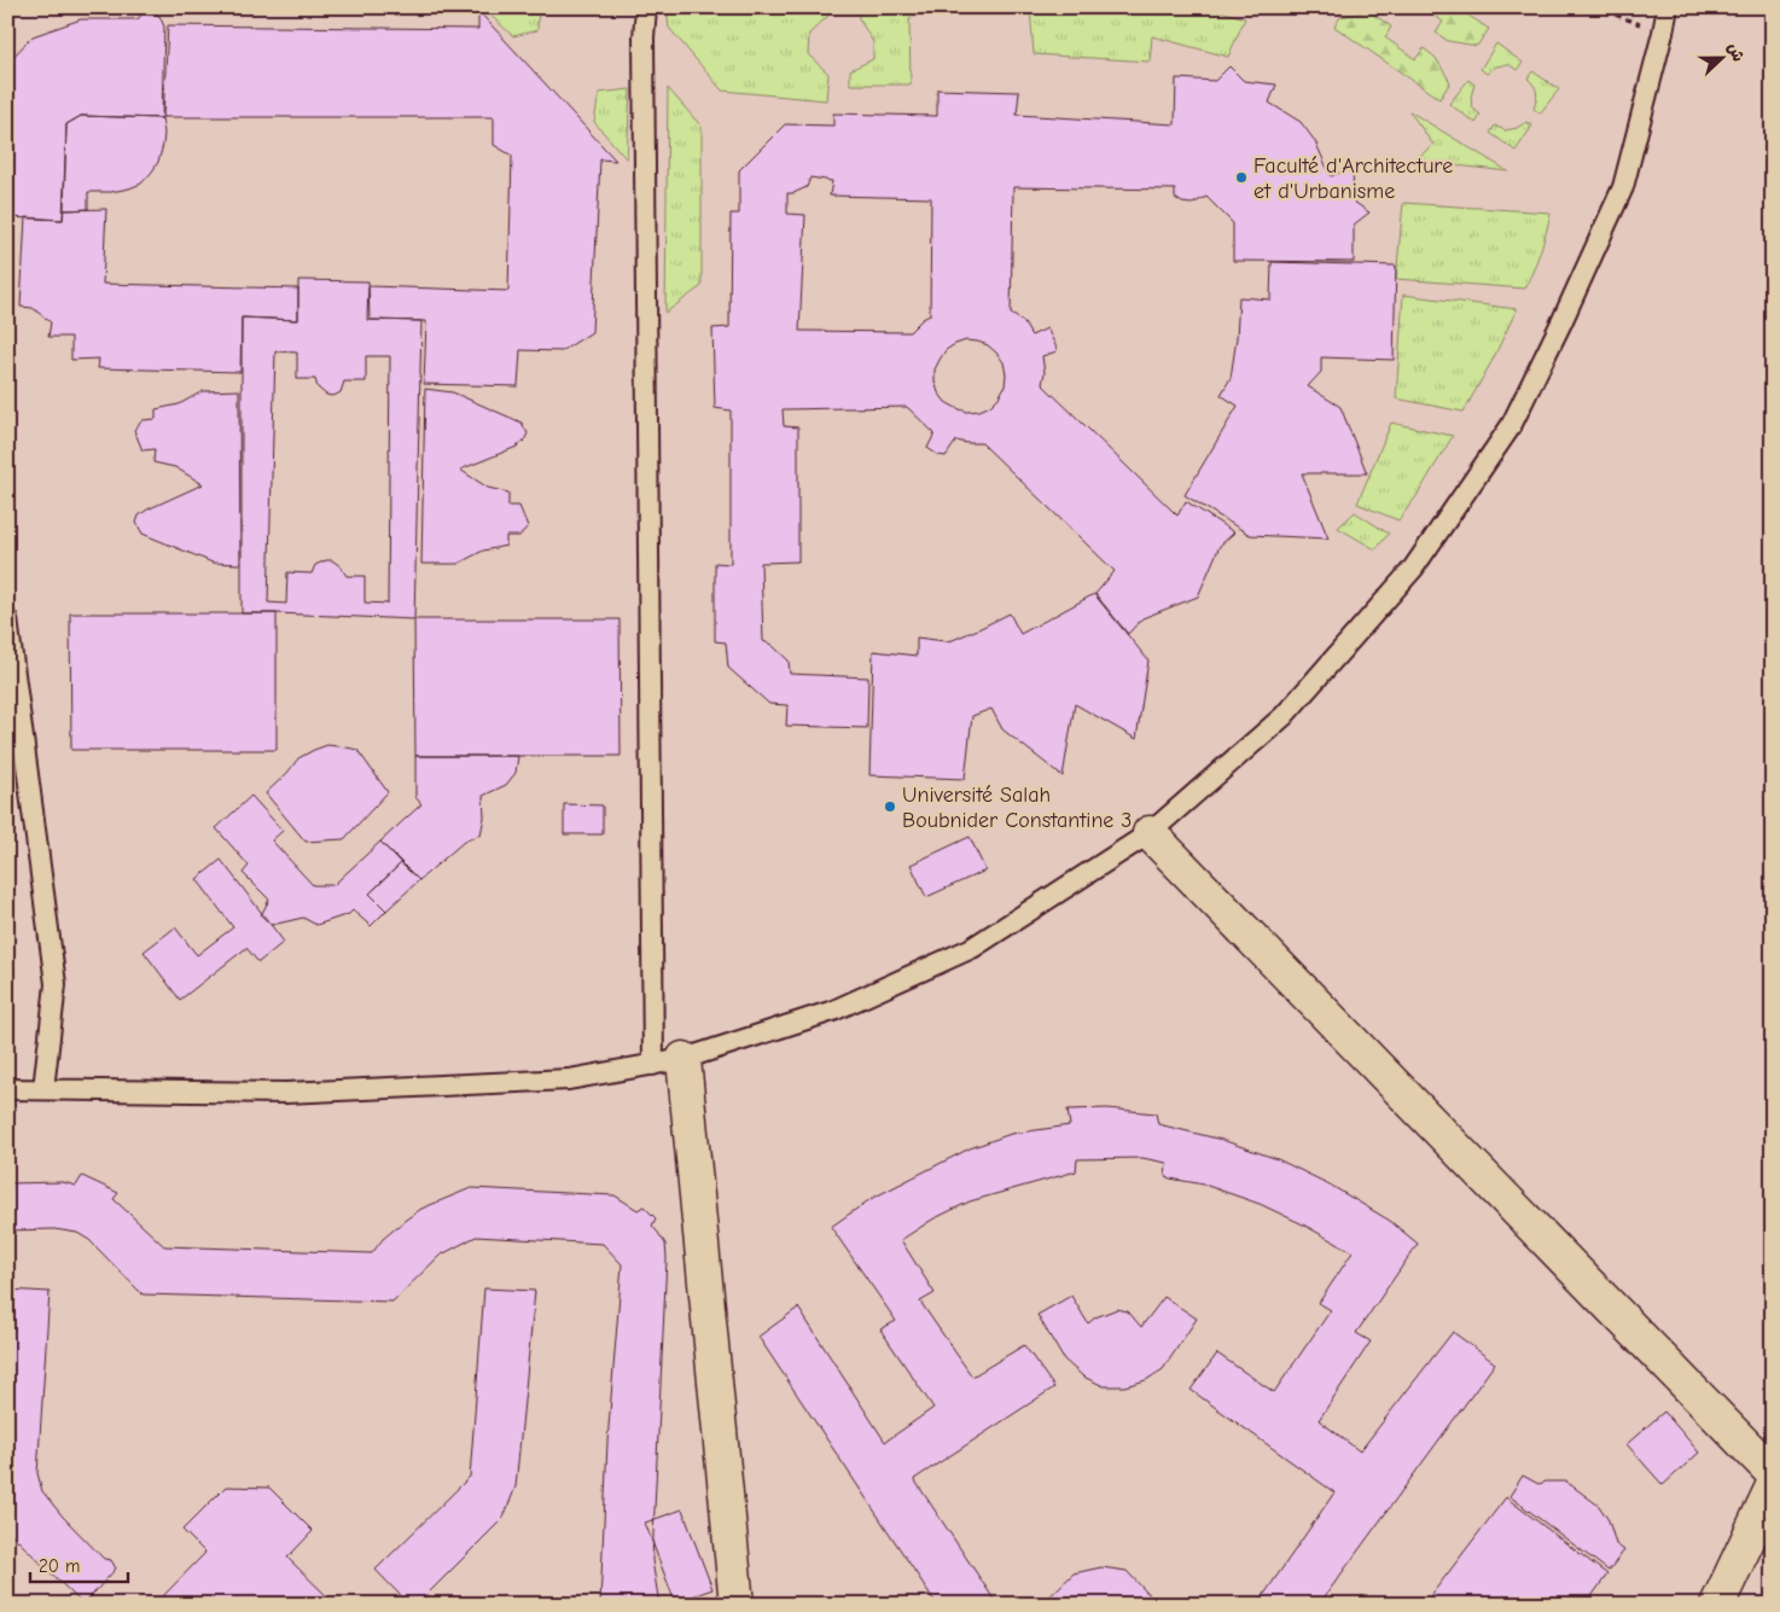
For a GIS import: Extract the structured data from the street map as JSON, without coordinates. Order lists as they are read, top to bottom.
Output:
{
  "places": ["Faculté d'Architecture et d'Urbanisme", "Université Salah Boubnider Constantine 3"],
  "scale_bar": "20 m",
  "north": "right"
}
